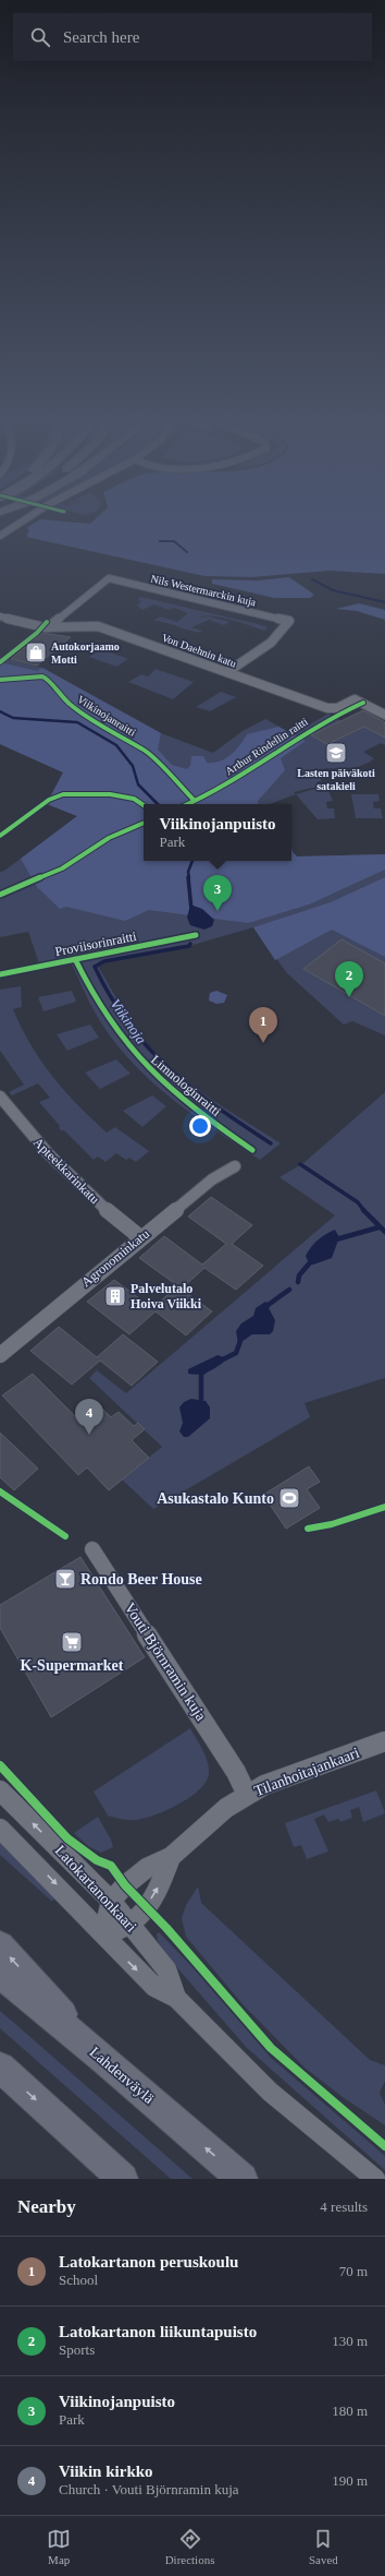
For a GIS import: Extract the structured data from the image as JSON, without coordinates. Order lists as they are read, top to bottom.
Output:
{
  "streets": {
    "highway": ["Lahdenväylä"],
    "street": [
      "Nils Westermarckin kuja",
      "Von Daehnin katu",
      "Apteekkarinkatu",
      "Agronominkatu",
      "Vouti Björnramin kuja",
      "Tilanhoitajankaari",
      "Latokartanonkaari"
    ],
    "cycle path": ["Viikinojanraitti", "Arthur Rindellin raitti", "Proviisorinraitti"]
  },
  "crossings": [
    ["Nils Westermarckin kuja", "Von Daehnin katu"],
    ["Apteekkarinkatu", "Agronominkatu"],
    ["Vouti Björnramin kuja", "Tilanhoitajankaari"],
    ["Tilanhoitajankaari", "Latokartanonkaari"]
  ],
  "water": ["Viikinoja"],
  "places": {
    "shop": ["Autokorjaamo Motti"],
    "school or university": ["Lasten päiväkoti satakieli"],
    "building": ["Palvelutalo Hoiva Viikki"],
    "sports": ["Asukastalo Kunto"],
    "bar": ["Rondo Beer House"],
    "supermarket": ["K-Supermarket"]
  },
  "page": {
    "search": "Search here",
    "popup": ["Viikinojanpuisto", "Park"],
    "pins": [
      "3",
      "2",
      "1",
      "4"
    ],
    "heading": ["Nearby", "4 results"],
    "list": [
      {
        "mark": "1",
        "name": "Latokartanon peruskoulu",
        "note": "School",
        "value": "70 m"
      },
      {
        "mark": "2",
        "name": "Latokartanon liikuntapuisto",
        "note": "Sports",
        "value": "130 m"
      },
      {
        "mark": "3",
        "name": "Viikinojanpuisto",
        "note": "Park",
        "value": "180 m"
      },
      {
        "mark": "4",
        "name": "Viikin kirkko",
        "note": "Church · Vouti Björnramin kuja",
        "value": "190 m"
      }
    ],
    "nav": ["Map", "Directions", "Saved"]
  }
}
